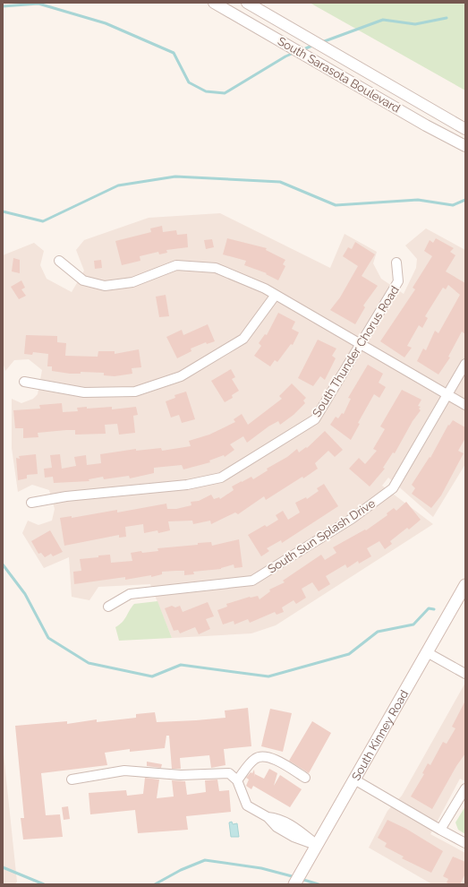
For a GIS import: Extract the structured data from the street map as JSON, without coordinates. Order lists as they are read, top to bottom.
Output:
{
  "streets": {
    "main road": ["South Kinney Road"],
    "street": ["South Sarasota Boulevard", "South Thunder Chorus Road", "South Sun Splash Drive"]
  }
}
